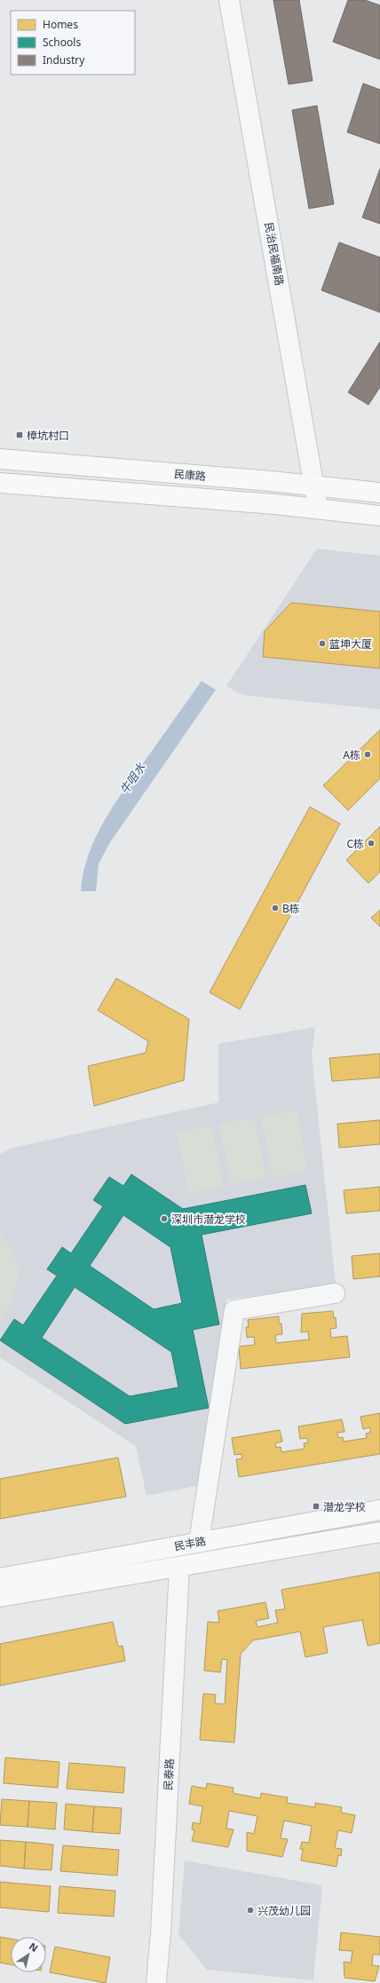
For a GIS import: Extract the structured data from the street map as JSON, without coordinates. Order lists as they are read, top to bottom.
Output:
{
  "streets": {
    "main road": ["民康路", "民丰路"],
    "street": ["民治民福南路", "民泰路"]
  },
  "crossings": [
    ["民治民福南路", "民康路"],
    ["民丰路", "民泰路"]
  ],
  "water": ["牛咀水"],
  "places": {
    "transit": ["樟坑村口", "潜龙学校"],
    "other": [
      "蓝坤大厦",
      "A栋",
      "C栋",
      "B栋",
      "深圳市潜龙学校",
      "兴茂幼儿园"
    ]
  },
  "legend": ["Homes", "Schools", "Industry"],
  "north": "top right"
}
